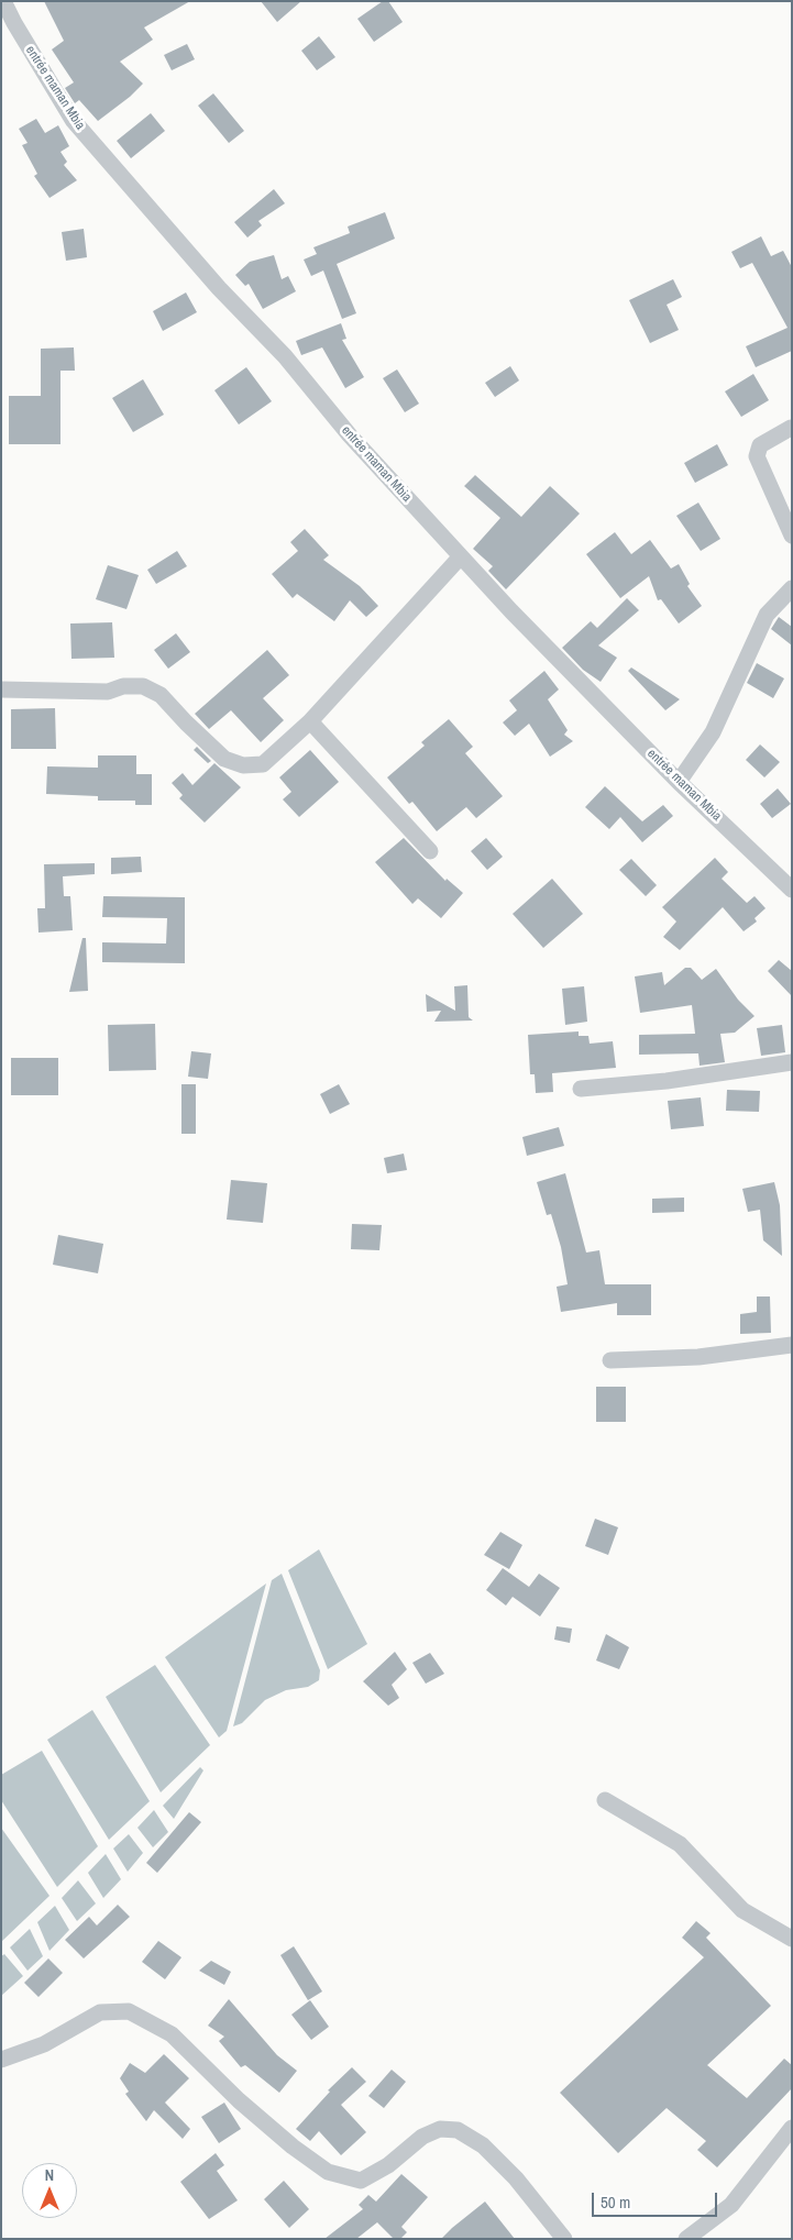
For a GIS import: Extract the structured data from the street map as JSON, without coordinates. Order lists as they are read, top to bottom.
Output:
{
  "streets": {
    "street": ["entrée maman Mbia"]
  },
  "scale_bar": "50 m",
  "north": "top"
}
